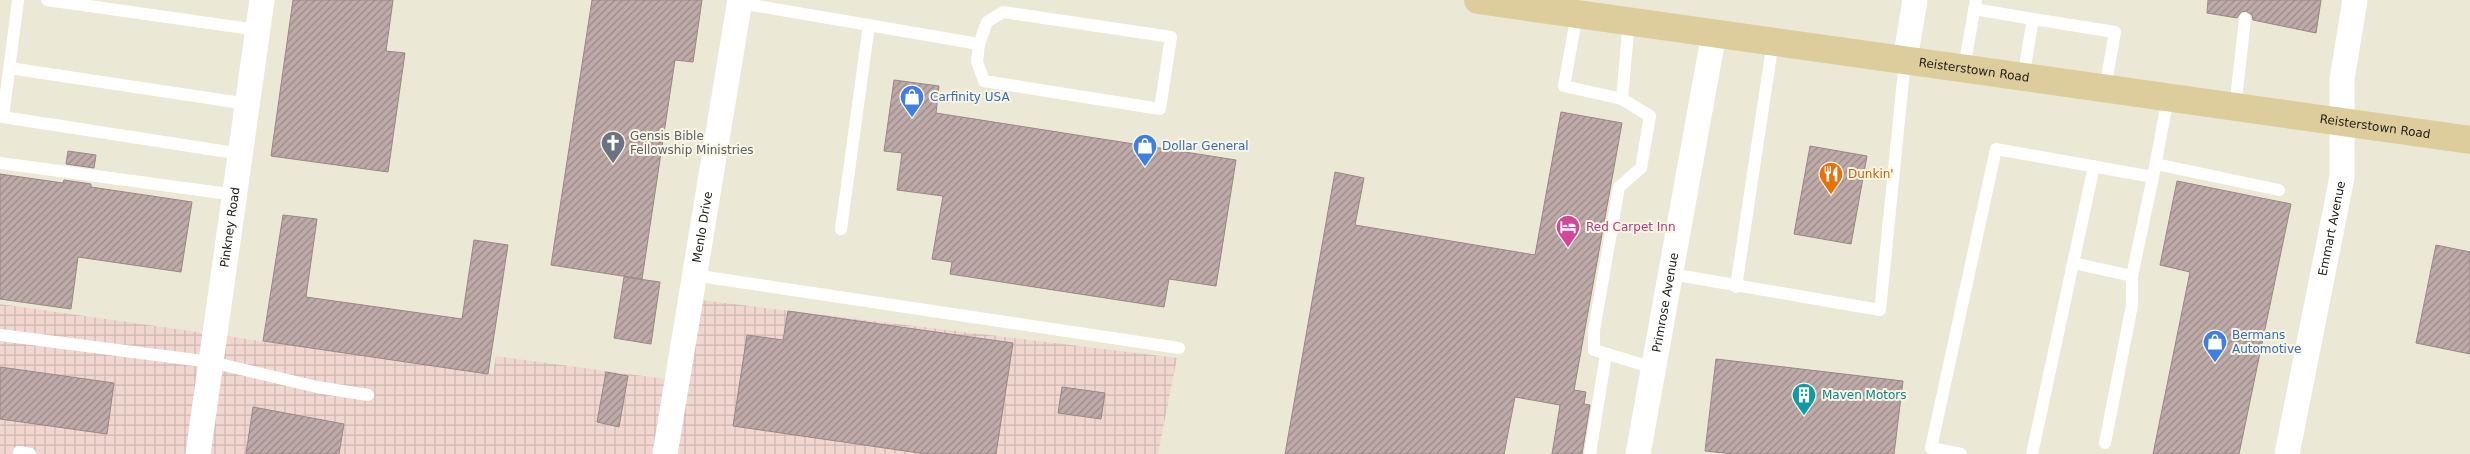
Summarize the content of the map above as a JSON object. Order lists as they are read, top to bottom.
{
  "streets": {
    "main road": ["Reisterstown Road"],
    "street": [
      "Pinkney Road",
      "Menlo Drive",
      "Emmart Avenue",
      "Primrose Avenue"
    ]
  },
  "crossings": [
    ["Reisterstown Road", "Emmart Avenue"],
    ["Reisterstown Road", "Primrose Avenue"]
  ],
  "places": {
    "shop": ["Carfinity USA", "Dollar General", "Bermans Automotive"],
    "church": ["Gensis Bible Fellowship Ministries"],
    "restaurant": ["Dunkin'"],
    "hotel": ["Red Carpet Inn"],
    "building": ["Maven Motors"]
  }
}
